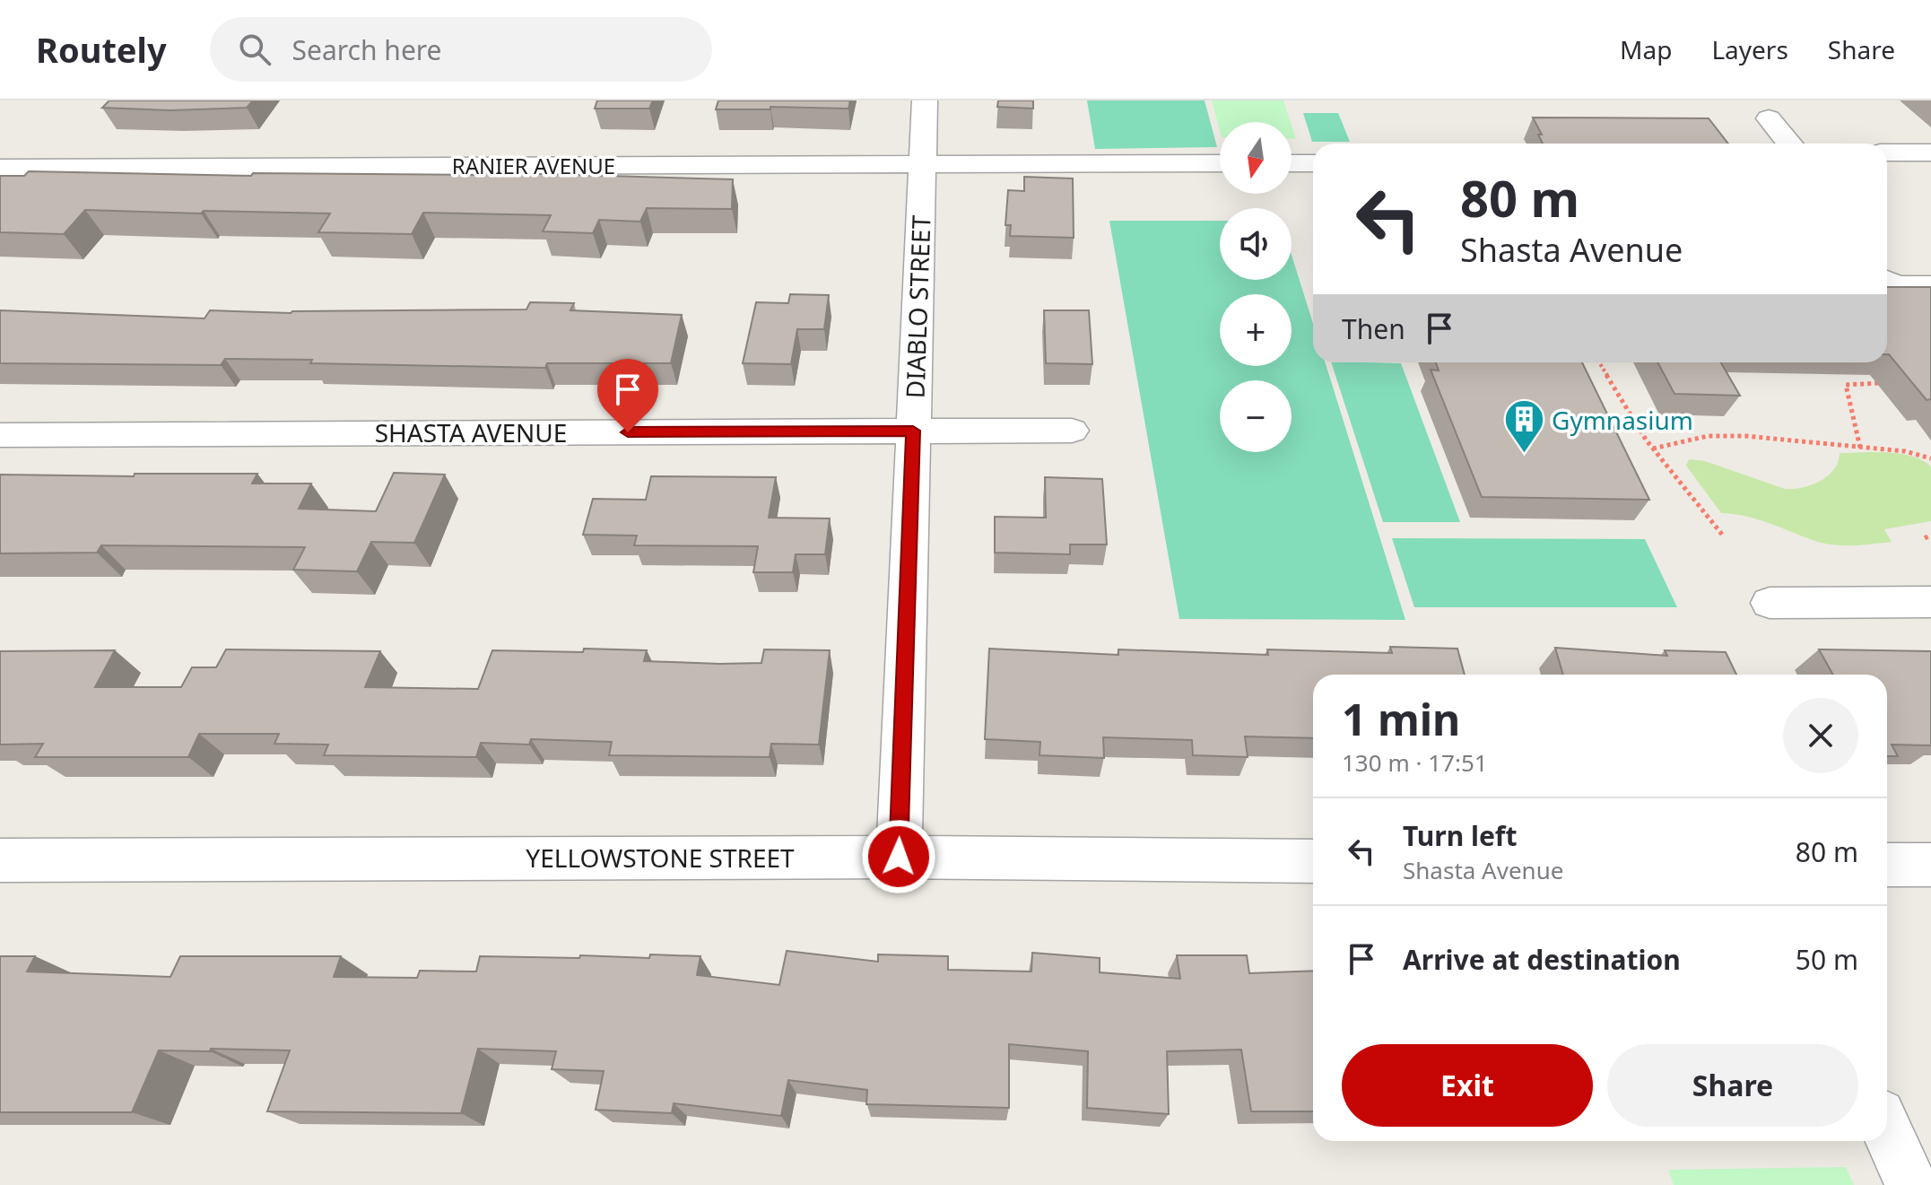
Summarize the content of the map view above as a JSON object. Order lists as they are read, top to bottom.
{
  "streets": {
    "street": [
      "RANIER AVENUE",
      "DIABLO STREET",
      "SHASTA AVENUE",
      "YELLOWSTONE STREET"
    ]
  },
  "crossings": [
    ["RANIER AVENUE", "DIABLO STREET"],
    ["DIABLO STREET", "SHASTA AVENUE"],
    ["DIABLO STREET", "YELLOWSTONE STREET"]
  ],
  "places": {
    "building": ["Gymnasium"]
  },
  "north": "bottom",
  "page": {
    "header": "Routely",
    "search": "Search here",
    "nav": ["Map", "Layers", "Share"],
    "map_buttons": ["+", "−"],
    "turn": ["80 m", "Shasta Avenue"],
    "then": "Then",
    "heading": ["1 min", "130 m · 17:51"],
    "list": [
      {
        "name": "Turn left",
        "note": "Shasta Avenue",
        "value": "80 m"
      },
      {
        "name": "Arrive at destination",
        "value": "50 m"
      }
    ],
    "buttons": ["Exit", "Share"]
  }
}
